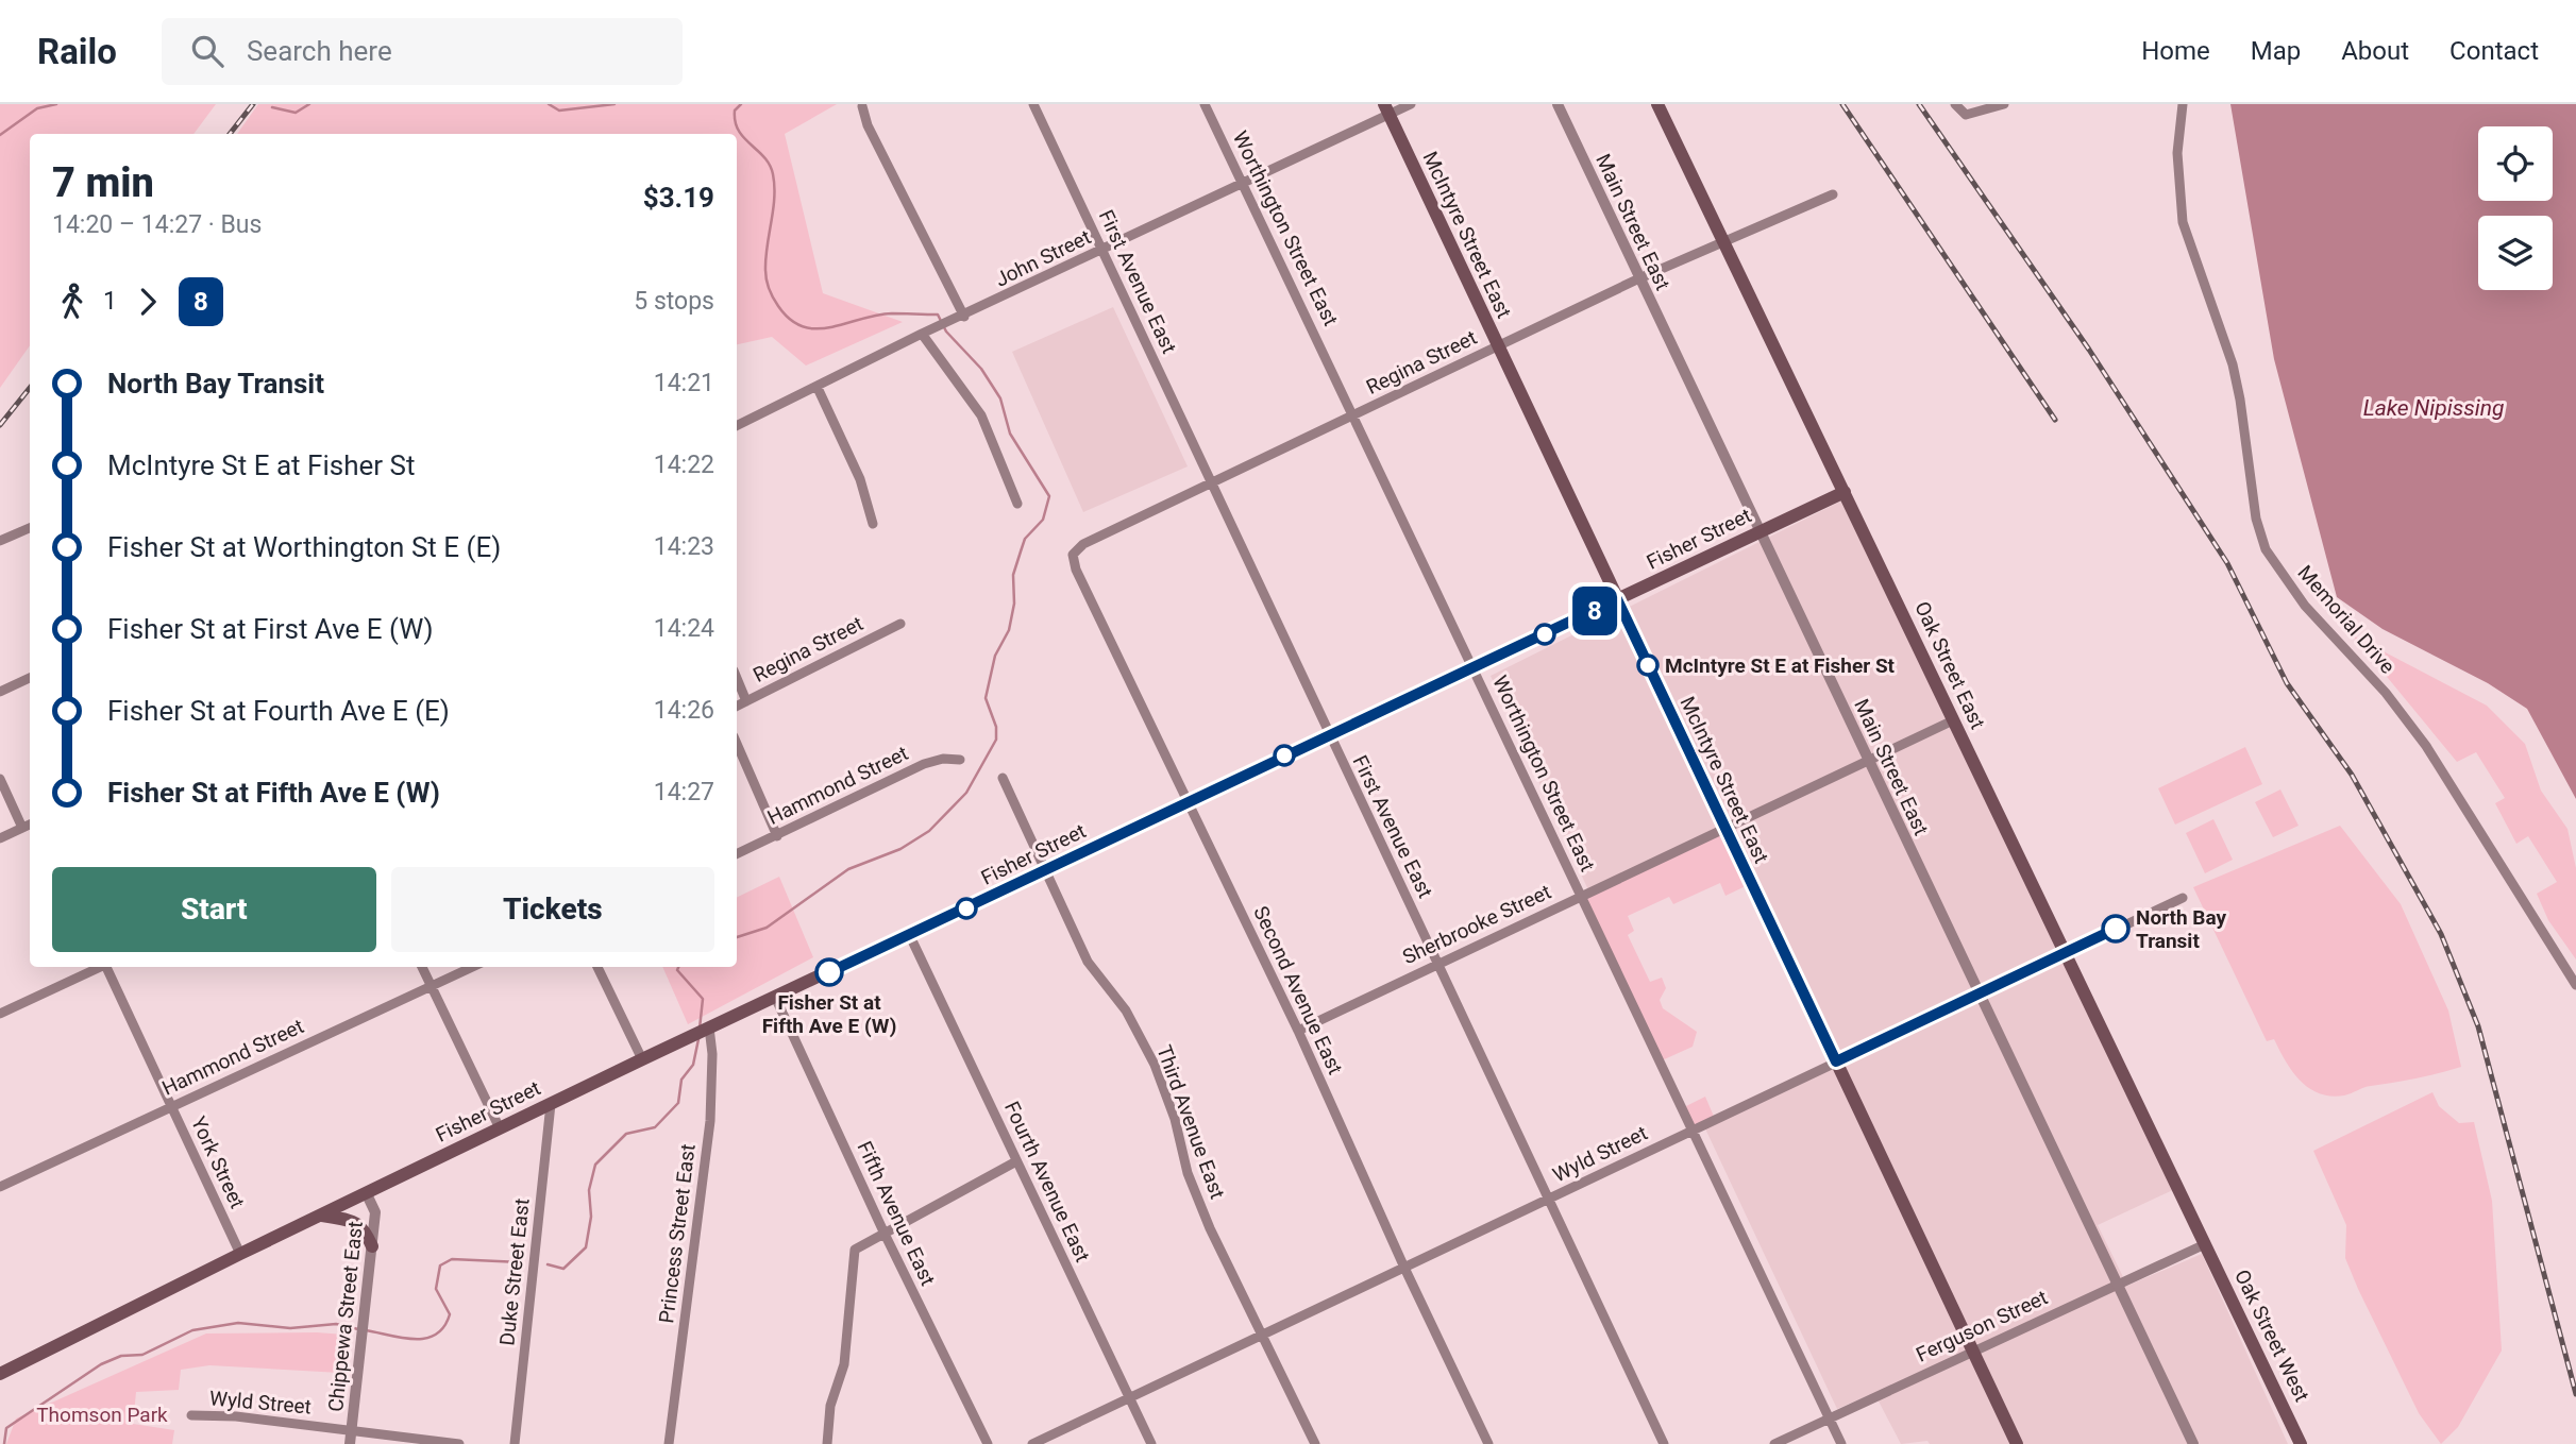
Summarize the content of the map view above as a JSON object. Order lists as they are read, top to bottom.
{
  "streets": {
    "main road": [
      "McIntyre Street East",
      "Fisher Street",
      "Oak Street East",
      "Oak Street West"
    ],
    "street": [
      "Main Street East",
      "Worthington Street East",
      "John Street",
      "First Avenue East",
      "Regina Street",
      "Memorial Drive",
      "Hammond Street",
      "Sherbrooke Street",
      "Second Avenue East",
      "Third Avenue East",
      "Wyld Street",
      "York Street",
      "Fourth Avenue East",
      "Fifth Avenue East",
      "Princess Street East",
      "Duke Street East",
      "Chippewa Street East",
      "Ferguson Street"
    ]
  },
  "crossings": [
    ["Main Street East", "Regina Street"],
    ["Main Street East", "Fisher Street"],
    ["Main Street East", "Sherbrooke Street"],
    ["Main Street East", "Wyld Street"],
    ["Main Street East", "Ferguson Street"],
    ["Worthington Street East", "John Street"],
    ["Worthington Street East", "Regina Street"],
    ["Worthington Street East", "Fisher Street"],
    ["Worthington Street East", "Sherbrooke Street"],
    ["Worthington Street East", "Wyld Street"],
    ["Worthington Street East", "Ferguson Street"],
    ["McIntyre Street East", "John Street"],
    ["McIntyre Street East", "Regina Street"],
    ["McIntyre Street East", "Fisher Street"],
    ["McIntyre Street East", "Sherbrooke Street"],
    ["McIntyre Street East", "Wyld Street"],
    ["McIntyre Street East", "Ferguson Street"],
    ["John Street", "First Avenue East"],
    ["First Avenue East", "Regina Street"],
    ["First Avenue East", "Fisher Street"],
    ["First Avenue East", "Sherbrooke Street"],
    ["First Avenue East", "Wyld Street"],
    ["Regina Street", "Oak Street East"],
    ["Regina Street", "Second Avenue East"],
    ["Fisher Street", "Oak Street East"],
    ["Fisher Street", "Second Avenue East"],
    ["Fisher Street", "Third Avenue East"],
    ["Fisher Street", "York Street"],
    ["Fisher Street", "Fourth Avenue East"],
    ["Fisher Street", "Fifth Avenue East"],
    ["Fisher Street", "Princess Street East"],
    ["Fisher Street", "Duke Street East"],
    ["Fisher Street", "Chippewa Street East"],
    ["Oak Street East", "Sherbrooke Street"],
    ["Oak Street East", "Wyld Street"],
    ["Oak Street East", "Ferguson Street"],
    ["Oak Street East", "Oak Street West"],
    ["Hammond Street", "York Street"],
    ["Sherbrooke Street", "Second Avenue East"],
    ["Second Avenue East", "Wyld Street"],
    ["Third Avenue East", "Wyld Street"],
    ["Wyld Street", "Fourth Avenue East"],
    ["Wyld Street", "Chippewa Street East"],
    ["Ferguson Street", "Oak Street West"]
  ],
  "water": ["Lake Nipissing"],
  "parks": ["Thomson Park"],
  "places": ["McIntyre St E at Fisher St", "North Bay Transit", "Fisher St at Fifth Ave E (W)"],
  "lines": ["bus line 8"],
  "page": {
    "header": "Railo",
    "search": "Search here",
    "nav": [
      "Home",
      "Map",
      "About",
      "Contact"
    ],
    "on_map": "8",
    "heading": ["7 min", "14:20 – 14:27 · Bus", "$3.19"],
    "legs": ["1", "8", "5 stops"],
    "list": [
      {
        "name": "North Bay Transit",
        "value": "14:21"
      },
      {
        "name": "McIntyre St E at Fisher St",
        "value": "14:22"
      },
      {
        "name": "Fisher St at Worthington St E (E)",
        "value": "14:23"
      },
      {
        "name": "Fisher St at First Ave E (W)",
        "value": "14:24"
      },
      {
        "name": "Fisher St at Fourth Ave E (E)",
        "value": "14:26"
      },
      {
        "name": "Fisher St at Fifth Ave E (W)",
        "value": "14:27"
      }
    ],
    "buttons": ["Start", "Tickets"]
  }
}
